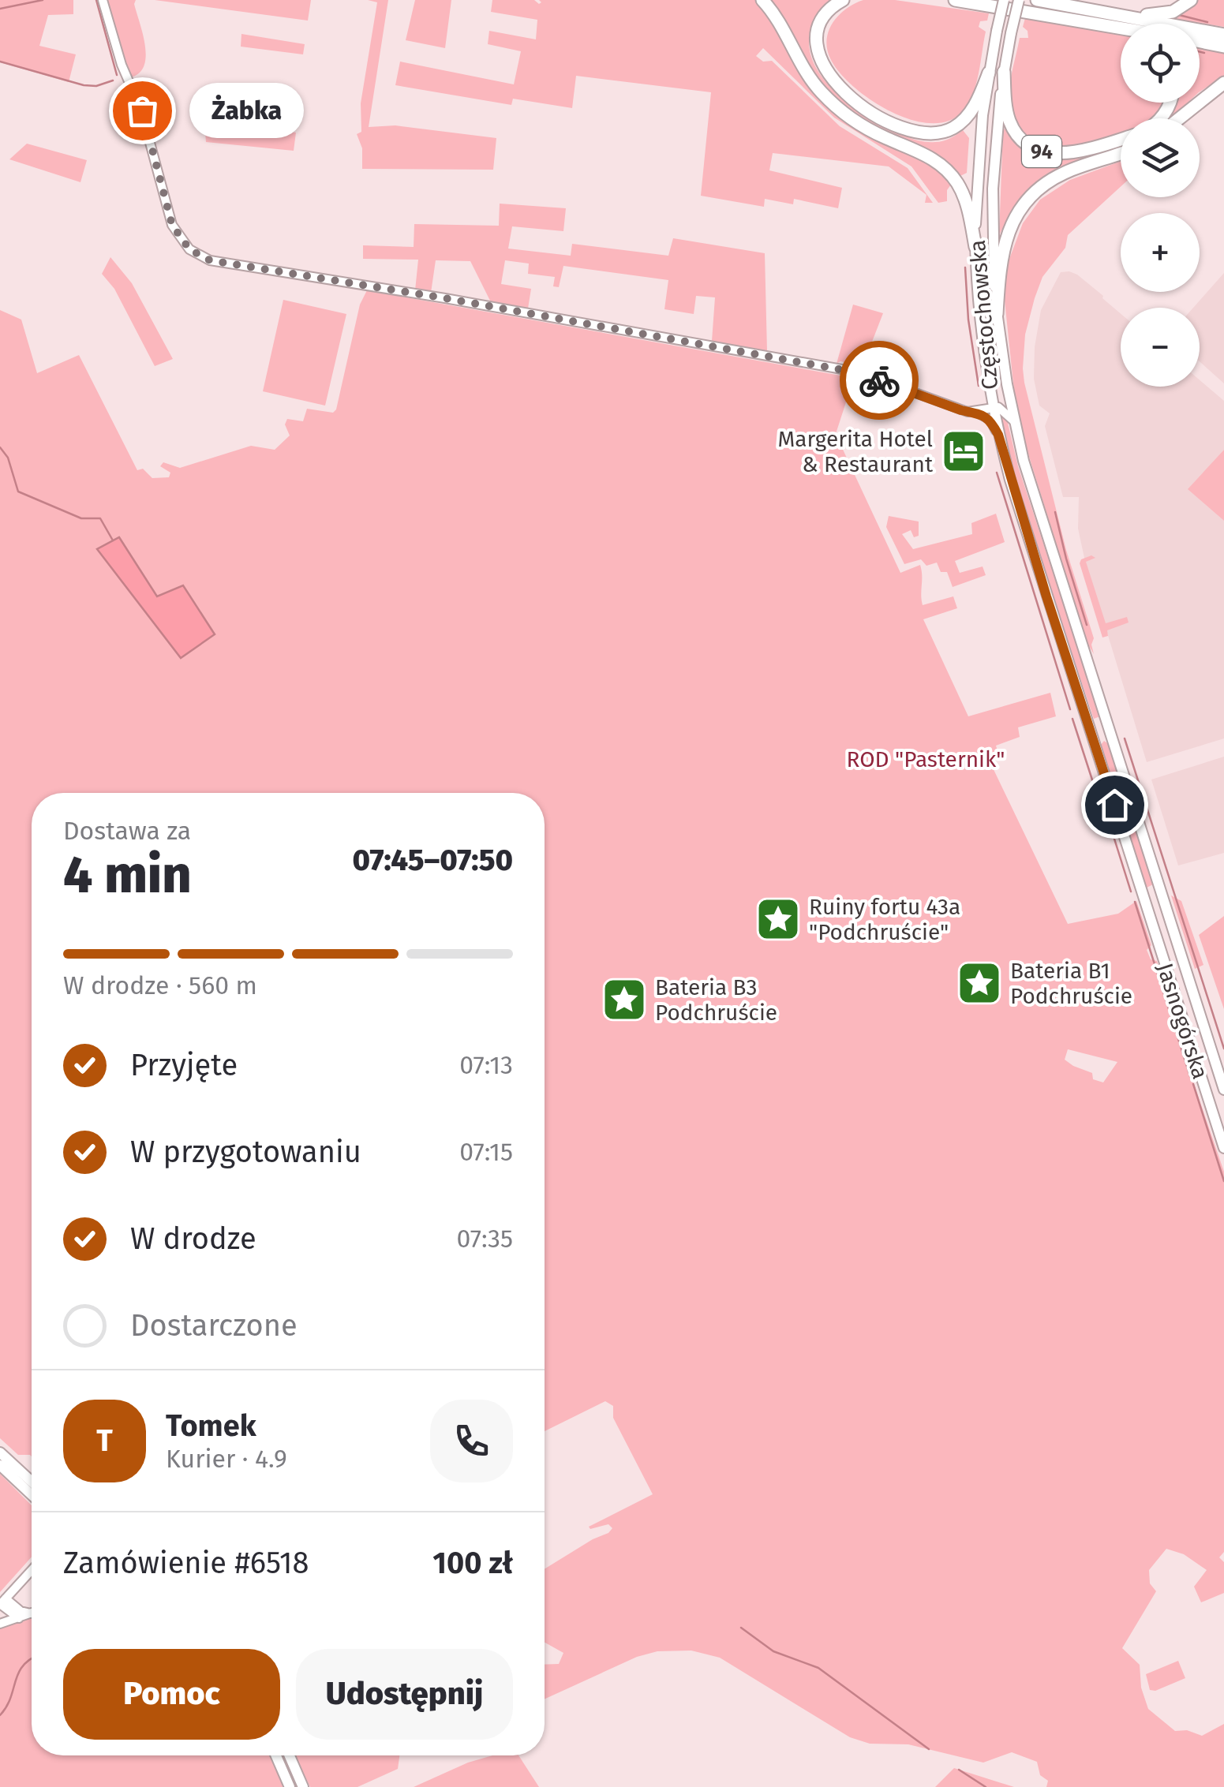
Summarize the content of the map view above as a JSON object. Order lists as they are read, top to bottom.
{
  "streets": {
    "highway": ["94"],
    "main road": ["Częstochowska", "Jasnogórska"]
  },
  "crossings": [
    ["94", "Częstochowska"],
    ["Częstochowska", "Jasnogórska"]
  ],
  "parks": ["ROD \"Pasternik\""],
  "places": {
    "other": ["Żabka"],
    "hotel": ["Margerita Hotel & Restaurant"],
    "place": ["Ruiny fortu 43a \"Podchruście\"", "Bateria B1 Podchruście", "Bateria B3 Podchruście"]
  },
  "page": {
    "map_buttons": ["+", "−"],
    "bubble": "Żabka",
    "heading": ["4 min", "Dostawa za", "07:45–07:50"],
    "panel": [
      "Tomek",
      "Kurier · 4.9",
      "Zamówienie #6518",
      "100 zł"
    ],
    "bar": "W drodze · 560 m",
    "list": [
      ["Przyjęte", "07:13"],
      ["W przygotowaniu", "07:15"],
      ["W drodze", "07:35"],
      "Dostarczone"
    ],
    "round": "T",
    "buttons": ["Pomoc", "Udostępnij"]
  }
}
